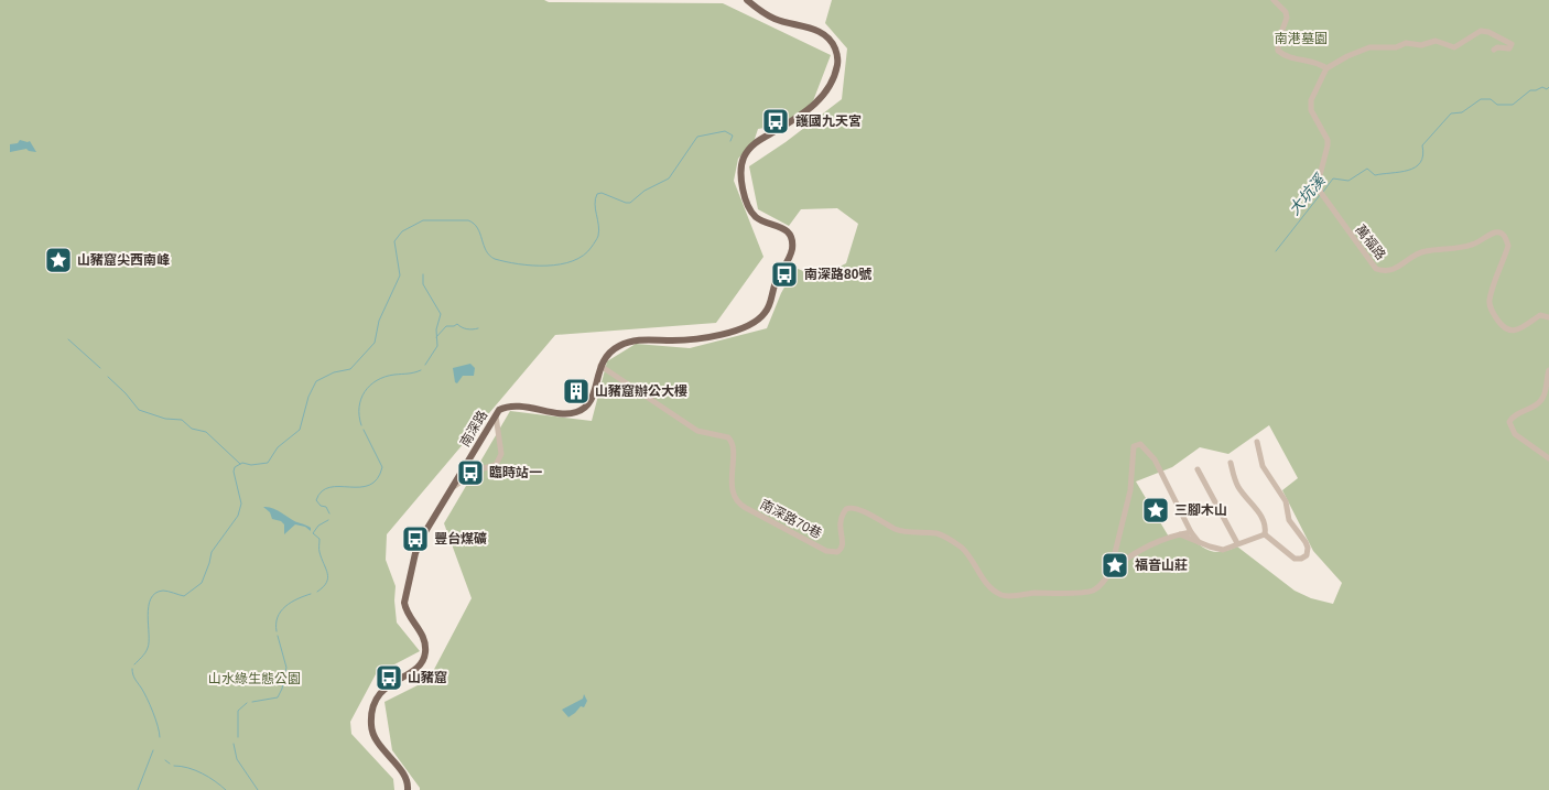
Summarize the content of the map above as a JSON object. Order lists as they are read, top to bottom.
{
  "streets": {
    "main road": ["南深路"],
    "street": ["萬福路", "南深路70巷"]
  },
  "crossings": [
    ["南深路", "南深路70巷"]
  ],
  "water": ["大坑溪"],
  "parks": ["南港墓園", "山水綠生態公園"],
  "places": {
    "bus stop": [
      "護國九天宮",
      "南深路80號",
      "臨時站一",
      "豐台煤礦",
      "山豬窟"
    ],
    "place": ["山豬窟尖西南峰", "三腳木山", "福音山莊"],
    "building": ["山豬窟辦公大樓"]
  }
}
